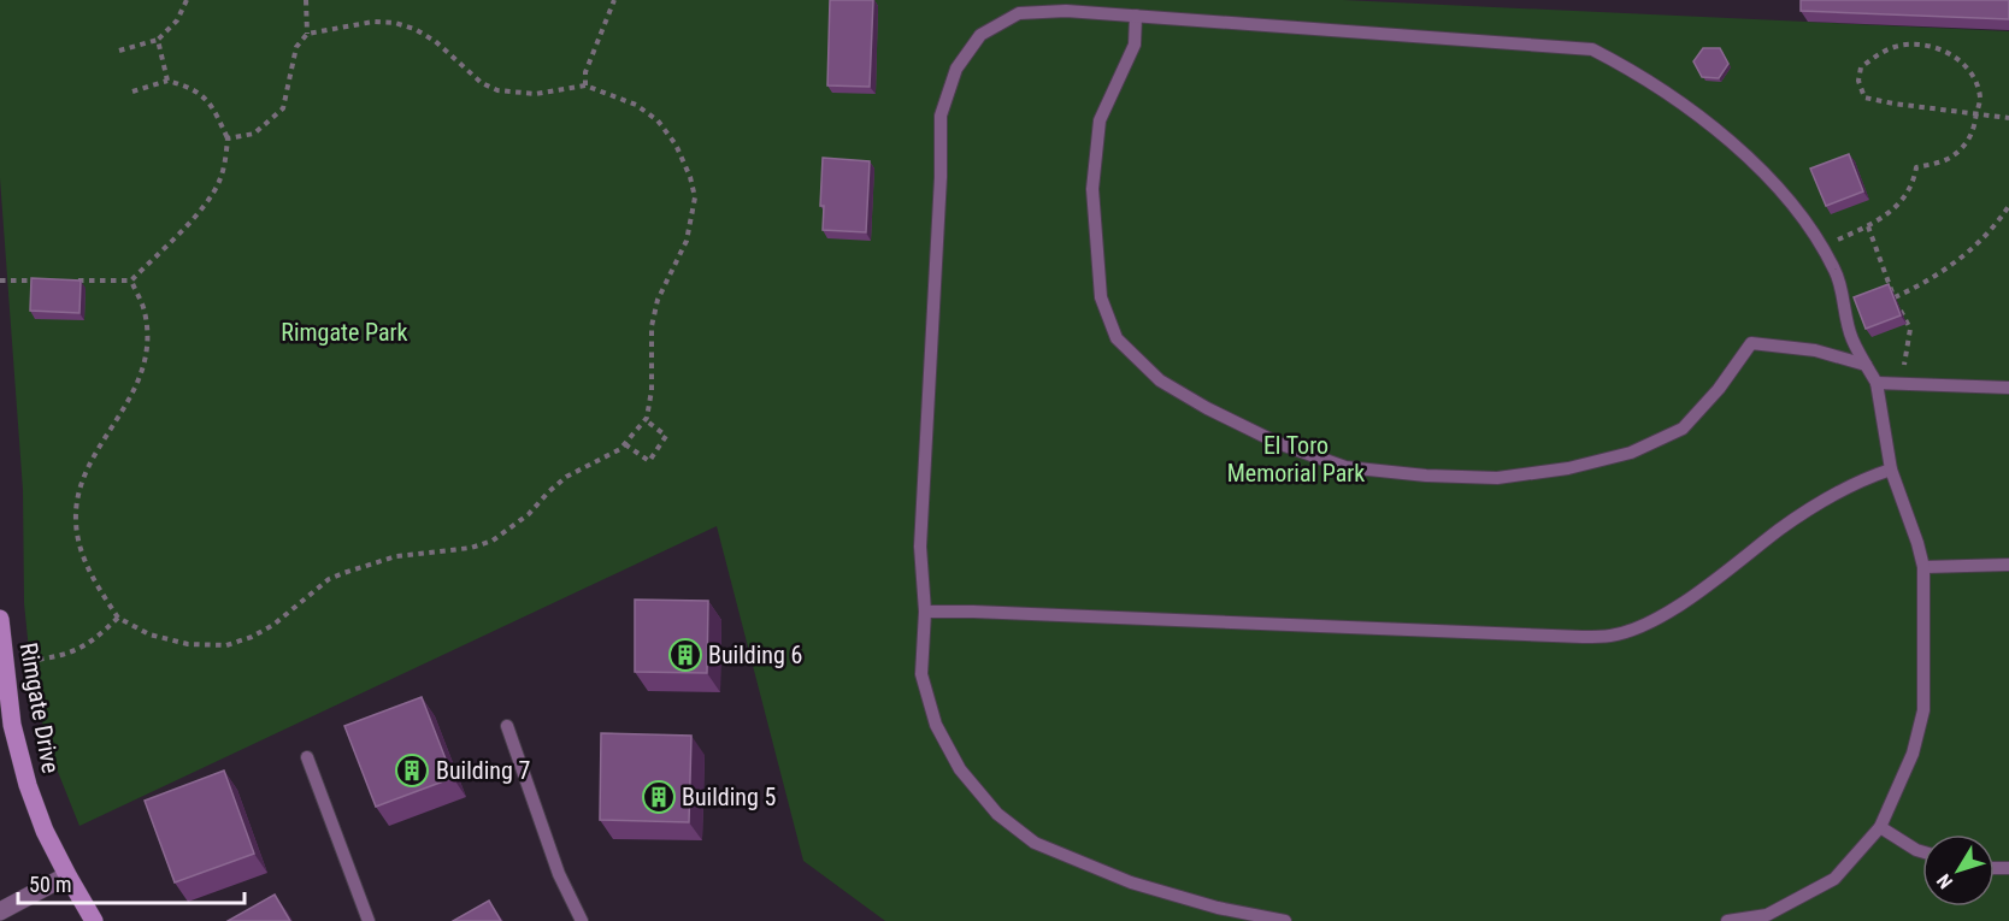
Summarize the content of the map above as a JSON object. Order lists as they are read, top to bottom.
{
  "streets": {
    "street": ["Rimgate Drive"]
  },
  "parks": ["Rimgate Park", "El Toro Memorial Park"],
  "places": {
    "building": ["Building 6", "Building 7", "Building 5"]
  },
  "scale_bar": "50 m",
  "north": "bottom left"
}
